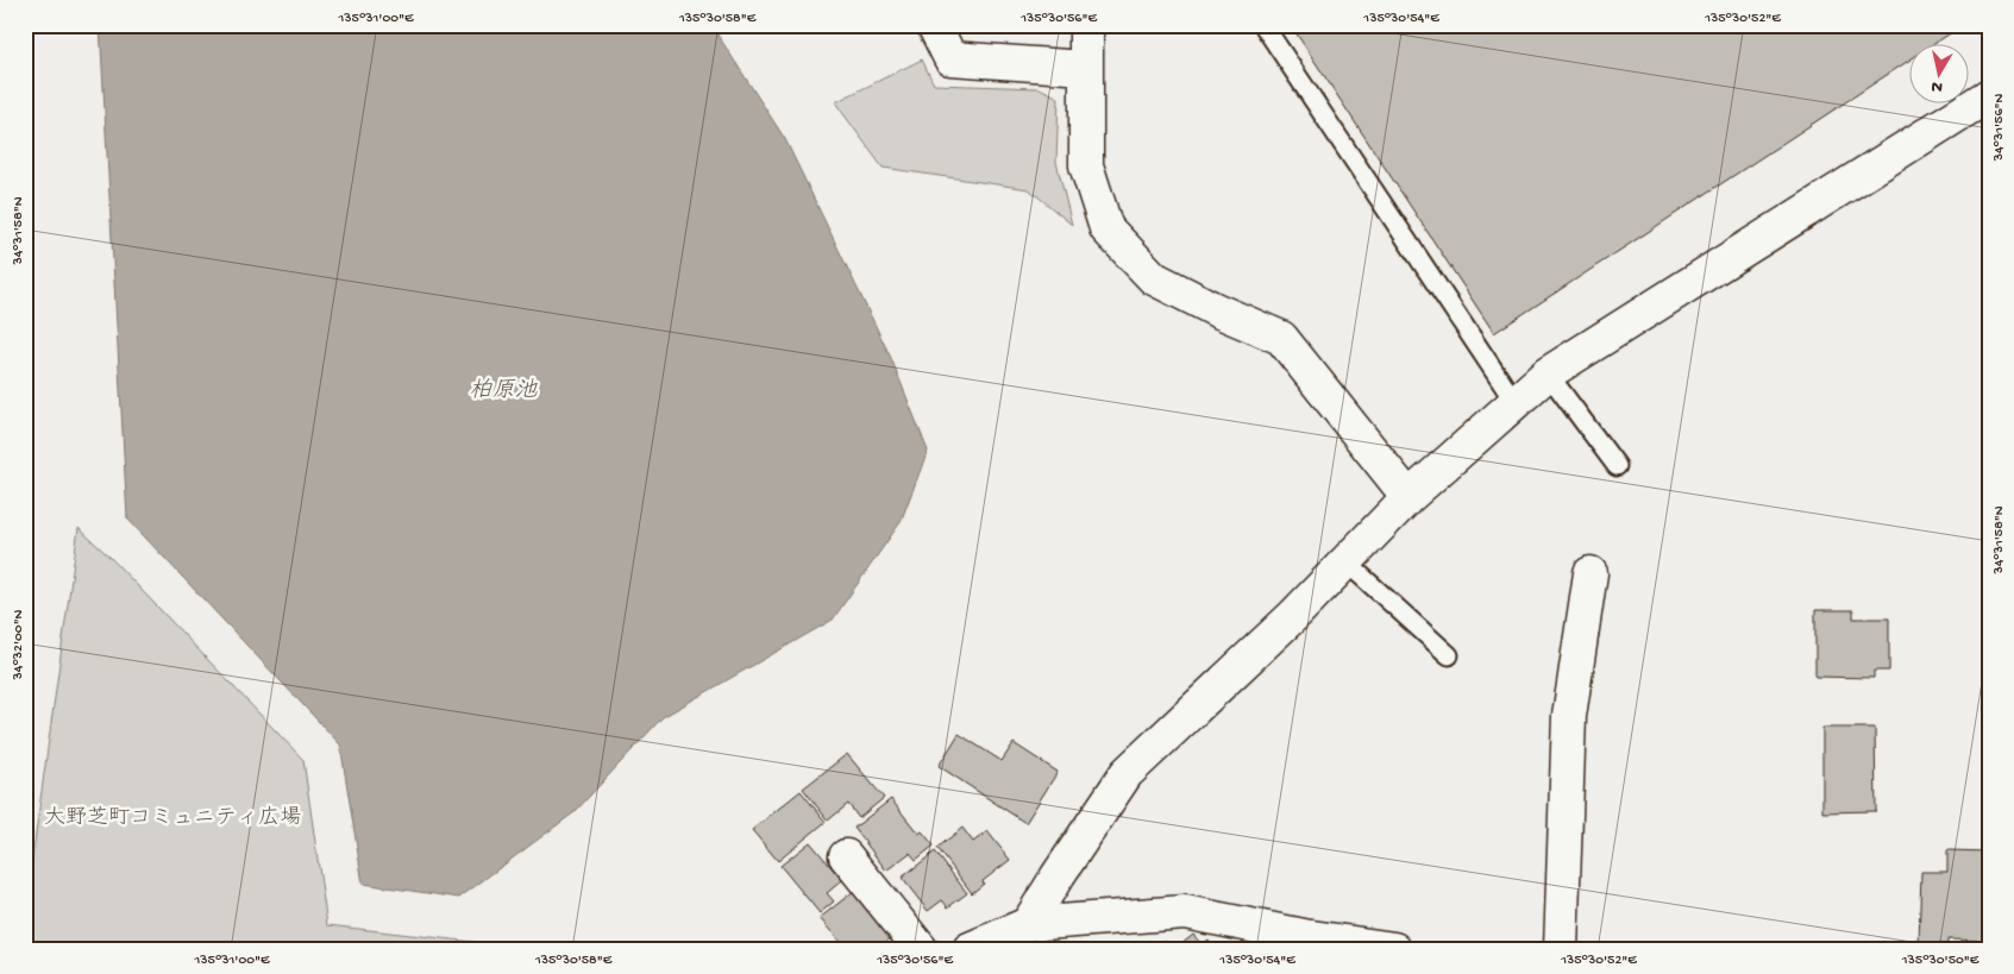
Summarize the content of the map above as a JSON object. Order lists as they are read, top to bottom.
{
  "water": ["柏原池"],
  "parks": ["大野芝町コミュニティ広場"],
  "north": "bottom",
  "coordinates": [
    "135°31'00\"E",
    "135°30'58\"E",
    "135°30'56\"E",
    "135°30'54\"E",
    "135°30'52\"E",
    "34°31'56\"N",
    "34°31'58\"N",
    "34°32'00\"N",
    "135°30'50\"E"
  ]
}
